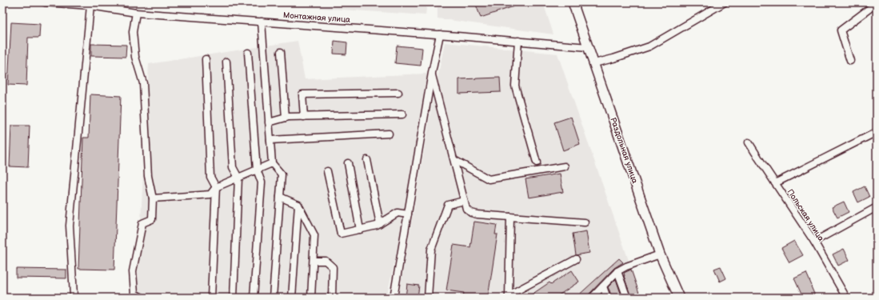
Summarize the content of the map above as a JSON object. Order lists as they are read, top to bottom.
{
  "streets": {
    "main road": ["Раздольная улица"],
    "street": ["Монтажная улица", "Польская улица"]
  },
  "crossings": [
    ["Монтажная улица", "Раздольная улица"]
  ]
}
